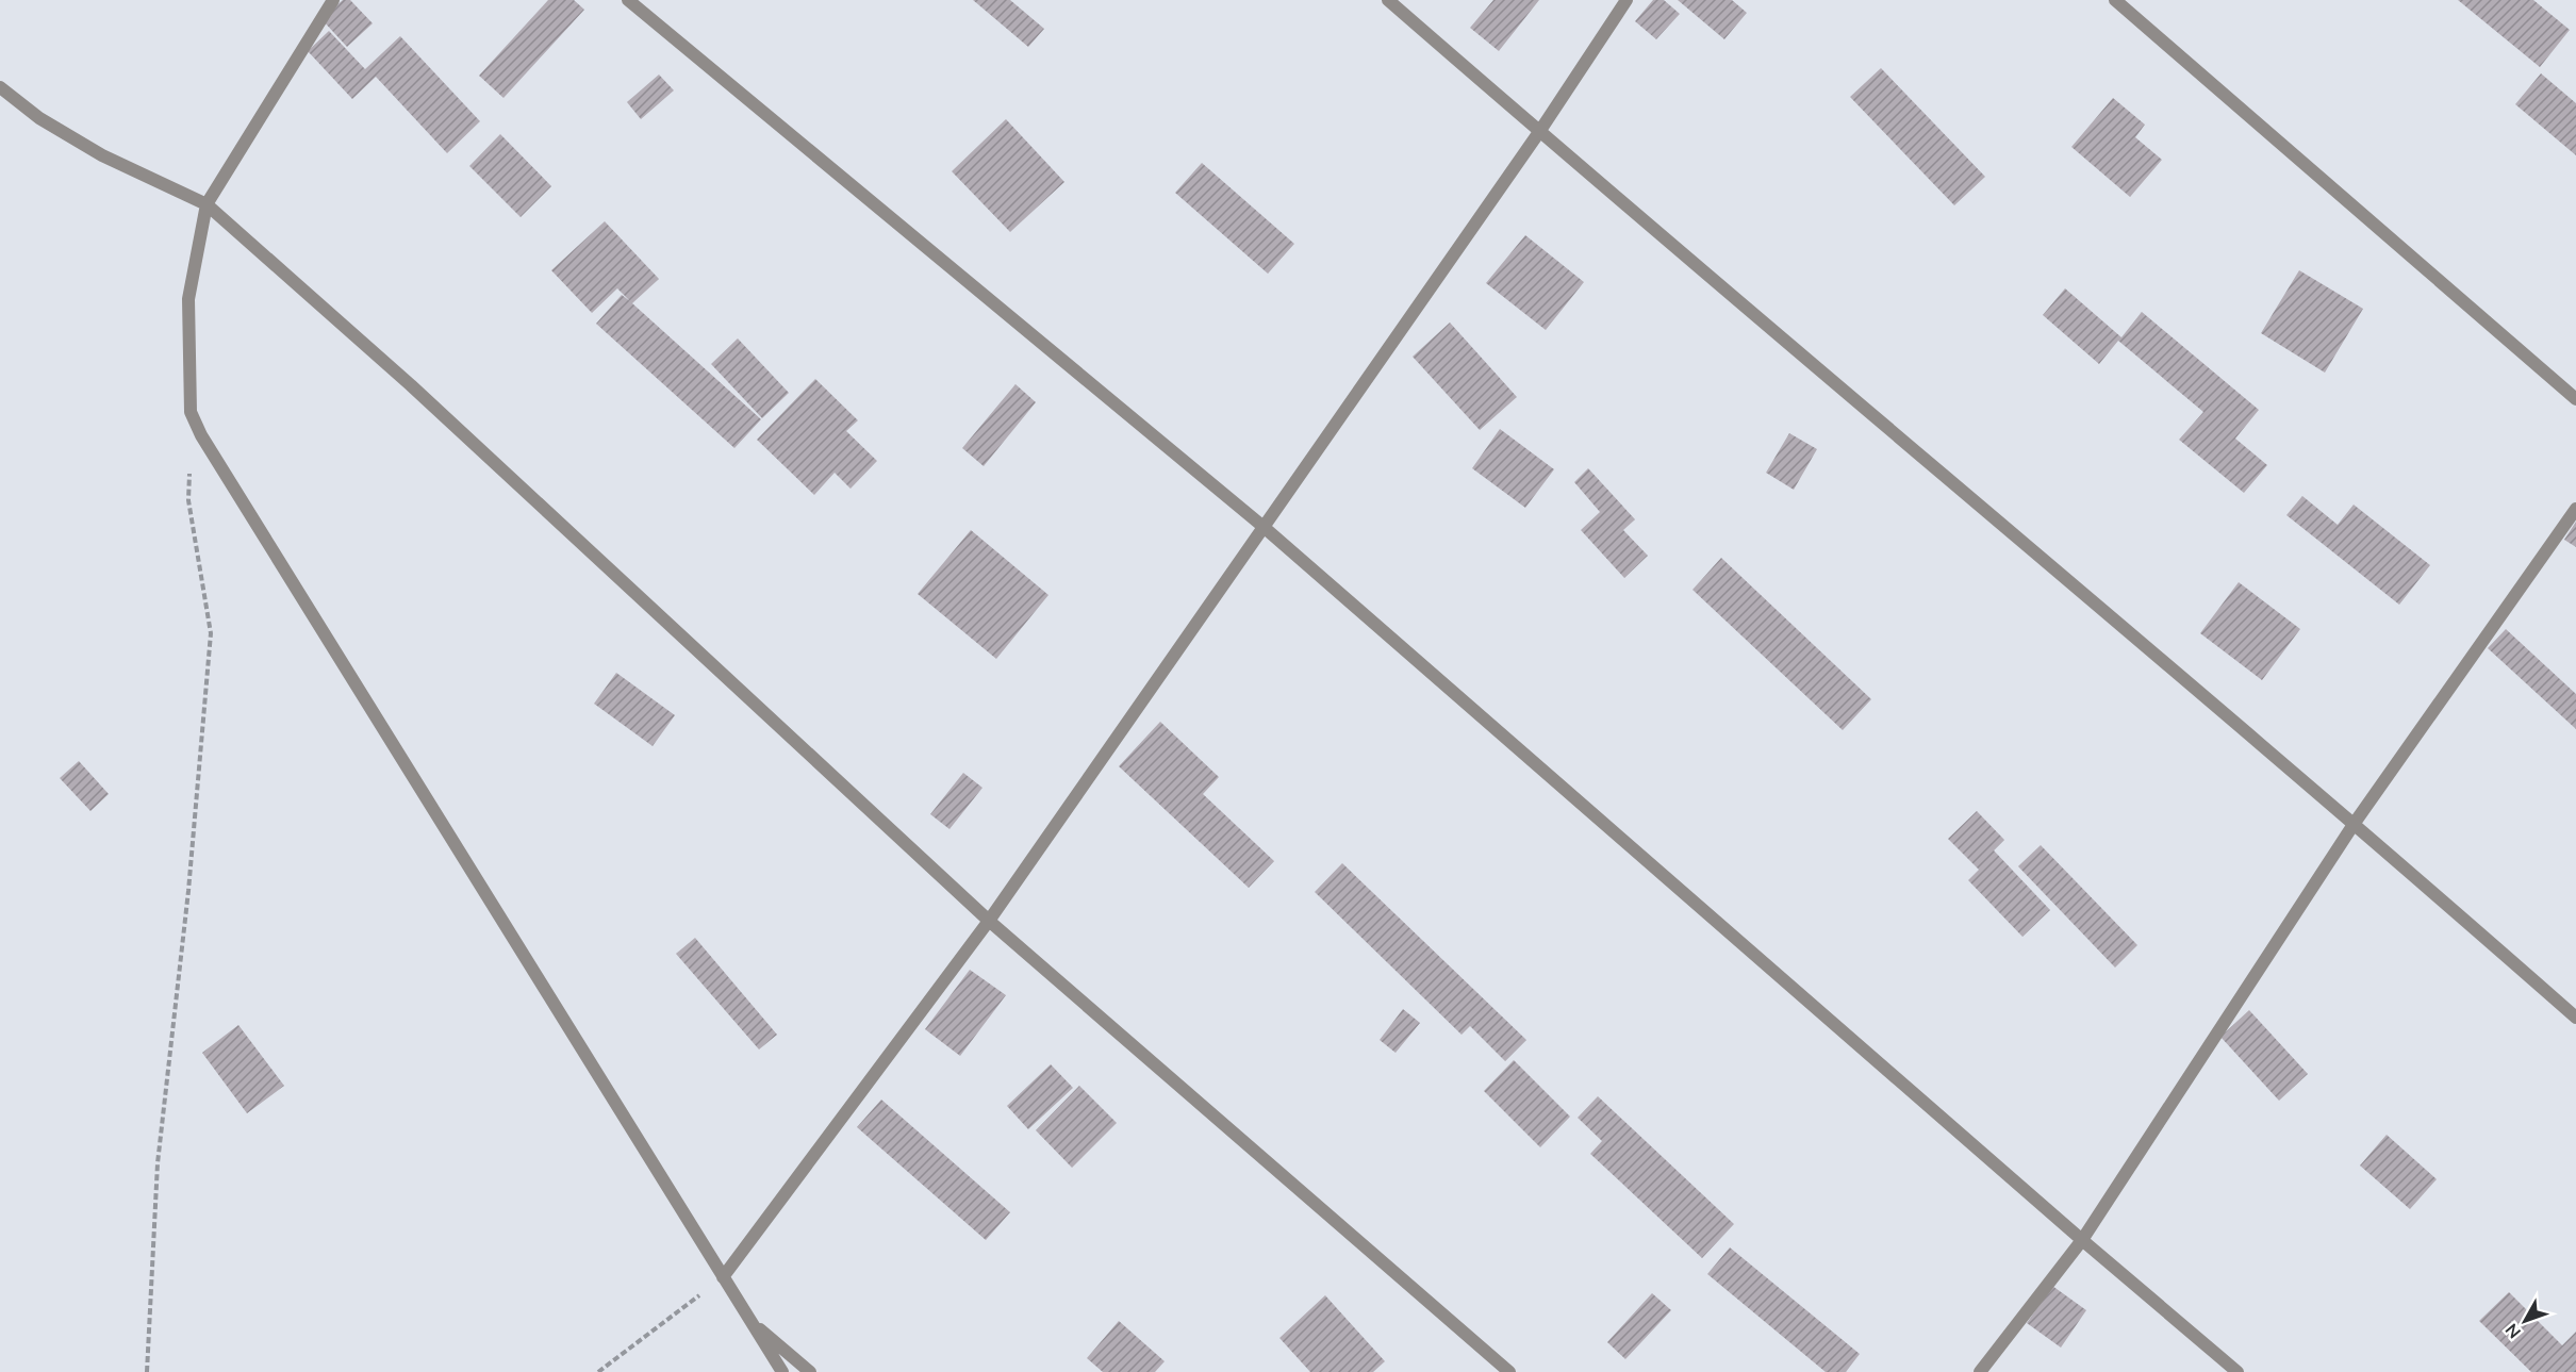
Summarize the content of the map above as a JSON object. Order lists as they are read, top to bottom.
{
  "north": "bottom left"
}
